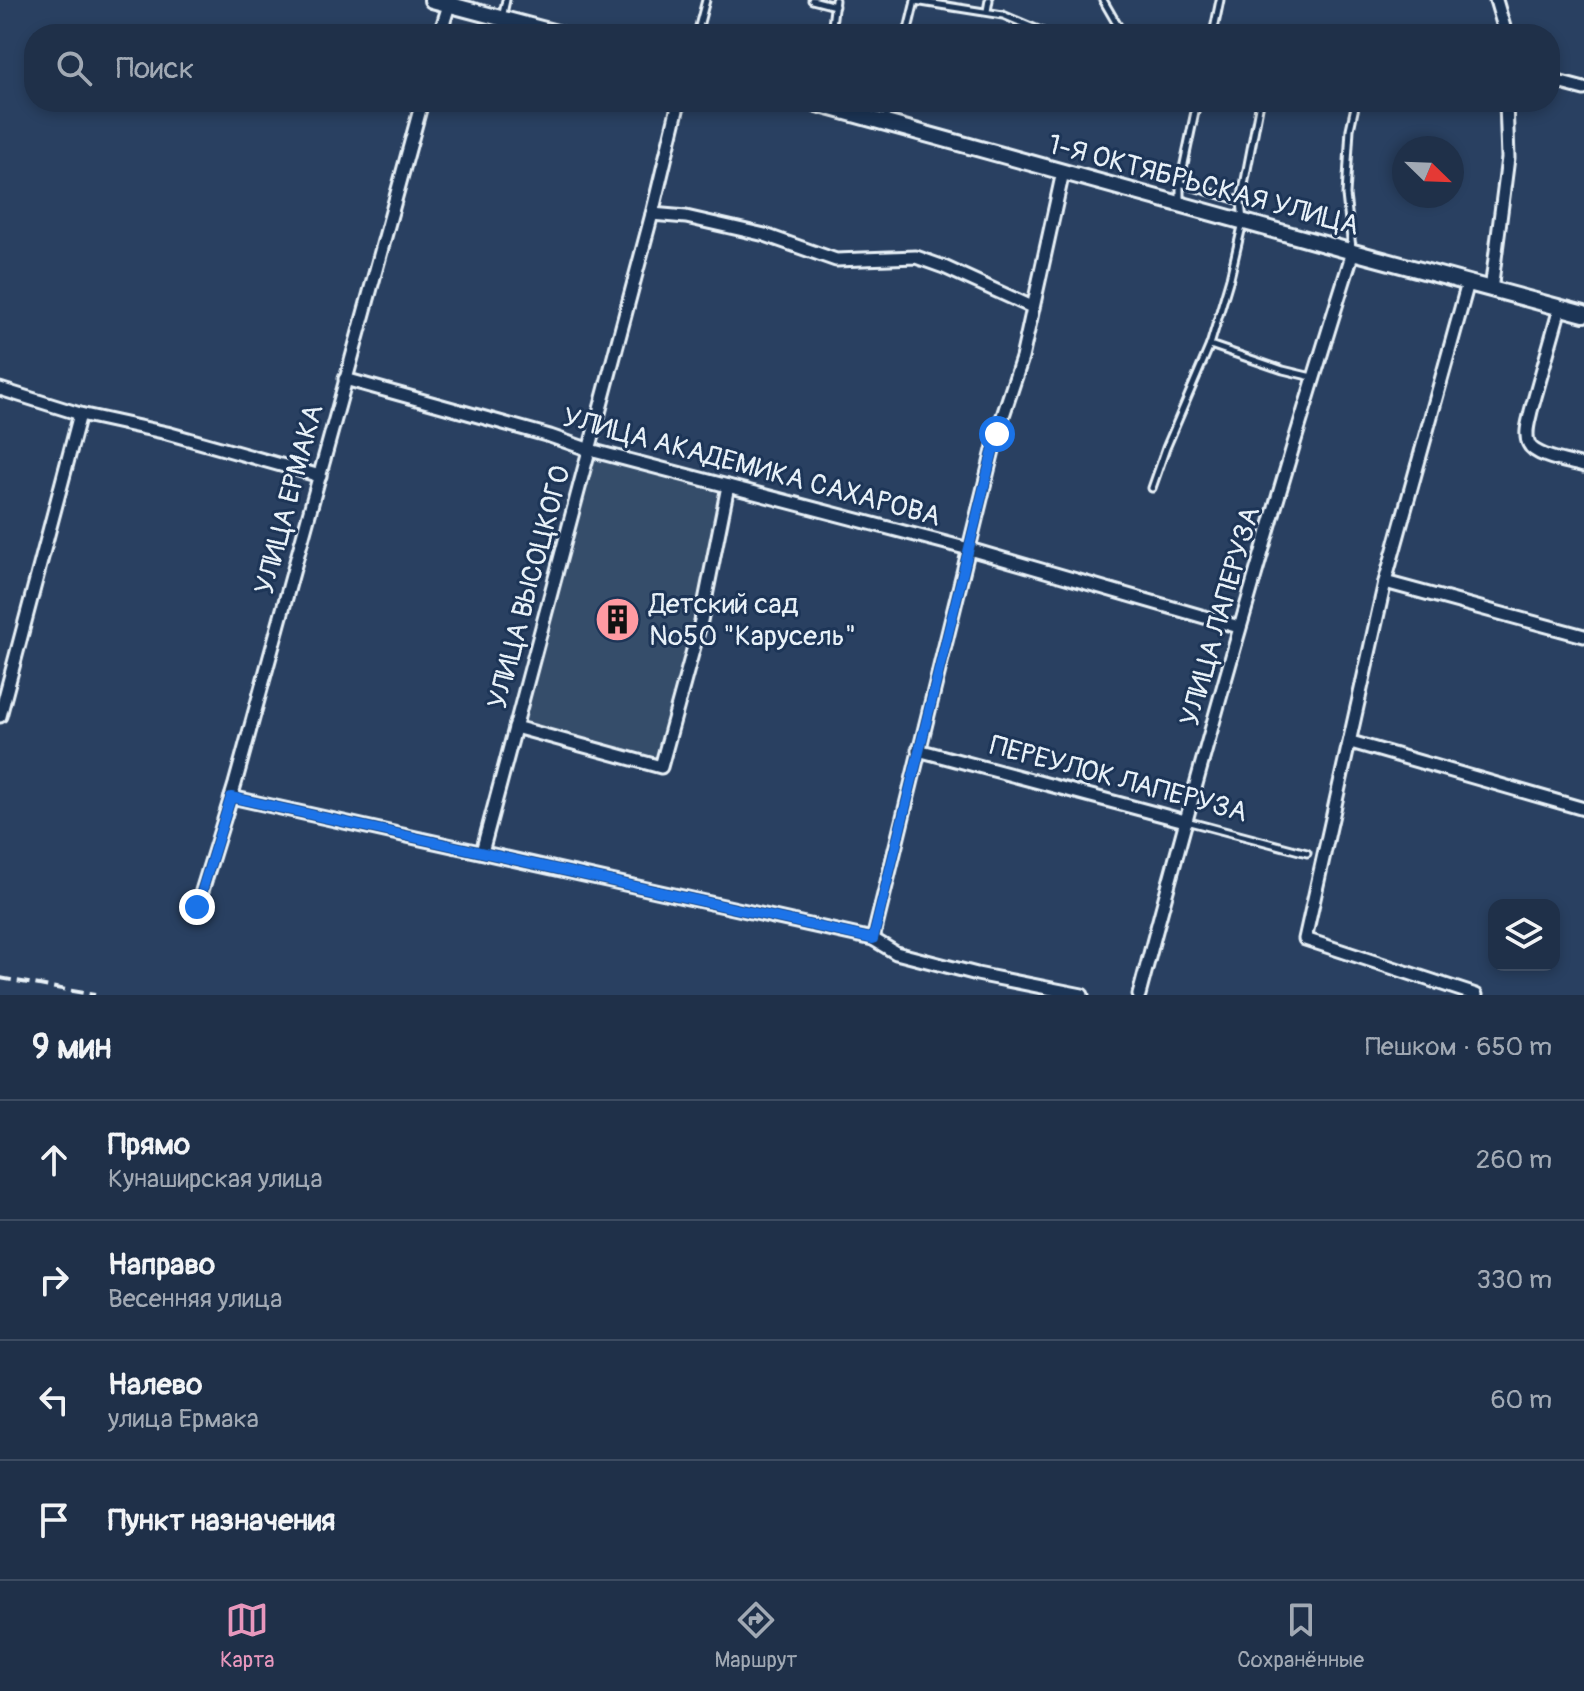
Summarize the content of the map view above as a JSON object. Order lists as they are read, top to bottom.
{
  "streets": {
    "street": [
      "1-Я ОКТЯБРЬСКАЯ УЛИЦА",
      "УЛИЦА АКАДЕМИКА САХАРОВА",
      "УЛИЦА ЕРМАКА",
      "УЛИЦА ВЫСОЦКОГО",
      "УЛИЦА ЛАПЕРУЗА",
      "ПЕРЕУЛОК ЛАПЕРУЗА"
    ]
  },
  "crossings": [
    ["1-Я ОКТЯБРЬСКАЯ УЛИЦА", "УЛИЦА ЛАПЕРУЗА"],
    ["УЛИЦА АКАДЕМИКА САХАРОВА", "УЛИЦА ЕРМАКА"],
    ["УЛИЦА АКАДЕМИКА САХАРОВА", "УЛИЦА ВЫСОЦКОГО"],
    ["УЛИЦА АКАДЕМИКА САХАРОВА", "УЛИЦА ЛАПЕРУЗА"],
    ["УЛИЦА ЛАПЕРУЗА", "ПЕРЕУЛОК ЛАПЕРУЗА"]
  ],
  "places": {
    "building": ["Детский сад №50 \"Карусель\""]
  },
  "north": "bottom right",
  "page": {
    "search": "Поиск",
    "heading": ["9 мин", "Пешком · 650 m"],
    "list": [
      ["Прямо", "Кунаширская улица", "260 m"],
      ["Направо", "Весенняя улица", "330 m"],
      ["Налево", "улица Ермака", "60 m"],
      "Пункт назначения"
    ],
    "nav": ["Карта", "Маршрут", "Сохранённые"]
  }
}
